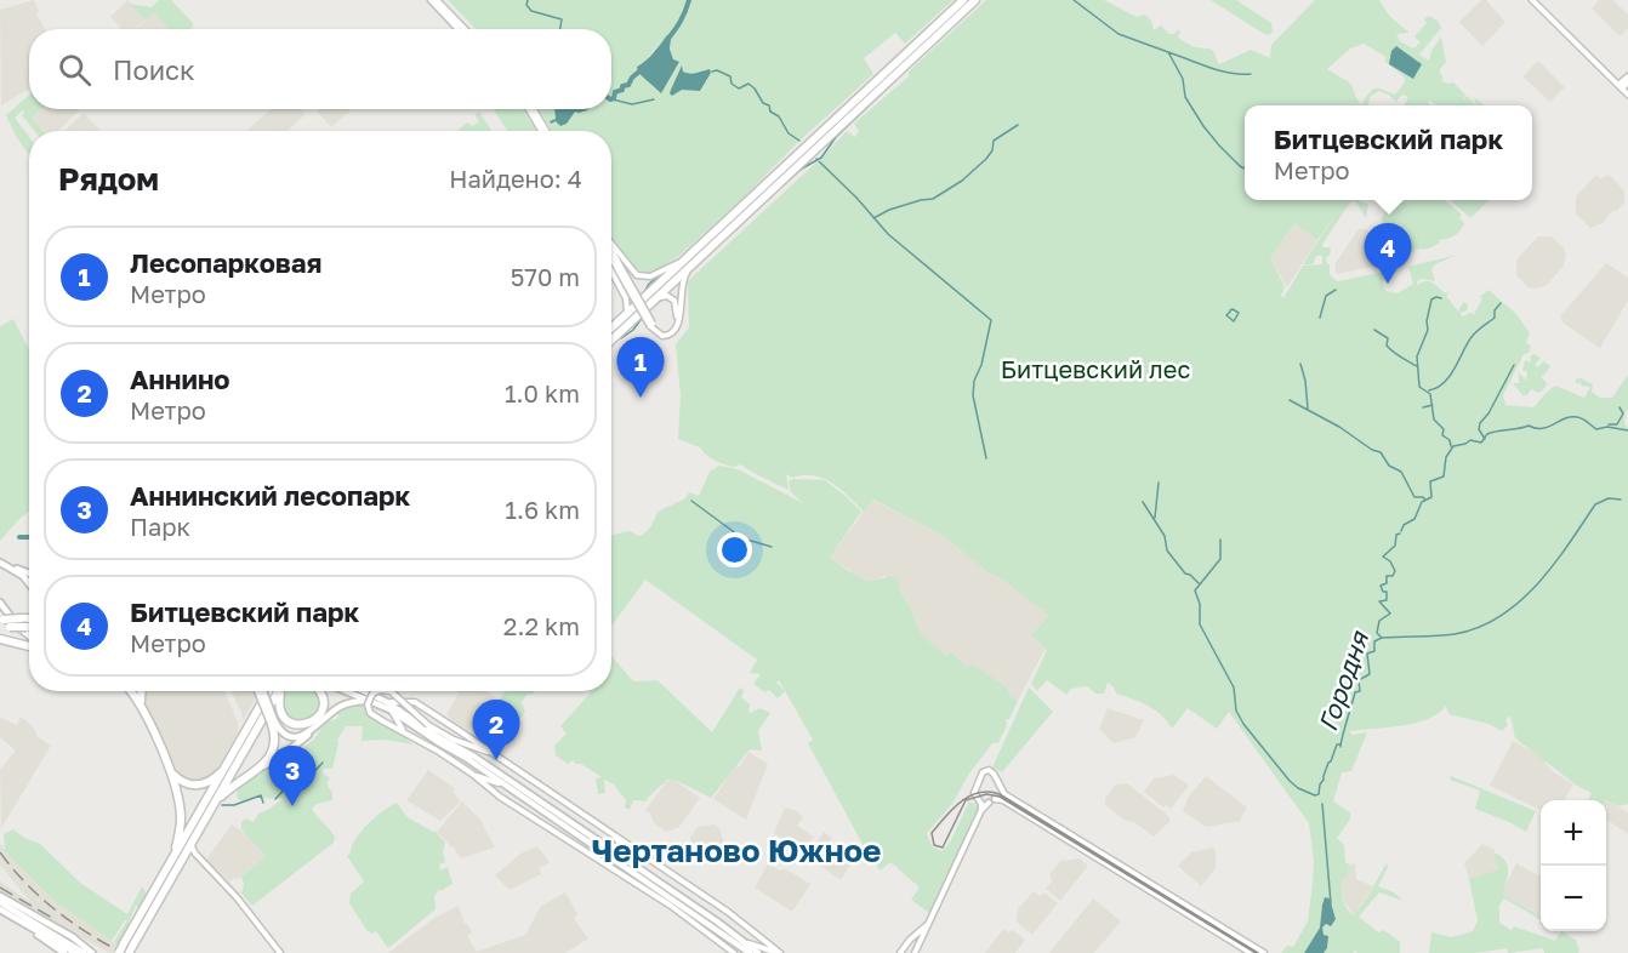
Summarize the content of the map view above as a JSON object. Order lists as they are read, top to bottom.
{
  "districts": ["Чертаново Южное"],
  "water": ["Городня"],
  "parks": ["Битцевский лес"],
  "page": {
    "search": "Поиск",
    "popup": ["Битцевский парк", "Метро"],
    "heading": ["Рядом", "Найдено: 4"],
    "pins": [
      "4",
      "1",
      "2",
      "3"
    ],
    "list": [
      {
        "mark": "1",
        "name": "Лесопарковая",
        "note": "Метро",
        "value": "570 m"
      },
      {
        "mark": "2",
        "name": "Аннино",
        "note": "Метро",
        "value": "1.0 km"
      },
      {
        "mark": "3",
        "name": "Аннинский лесопарк",
        "note": "Парк",
        "value": "1.6 km"
      },
      {
        "mark": "4",
        "name": "Битцевский парк",
        "note": "Метро",
        "value": "2.2 km"
      }
    ],
    "map_buttons": ["+", "−"]
  }
}
